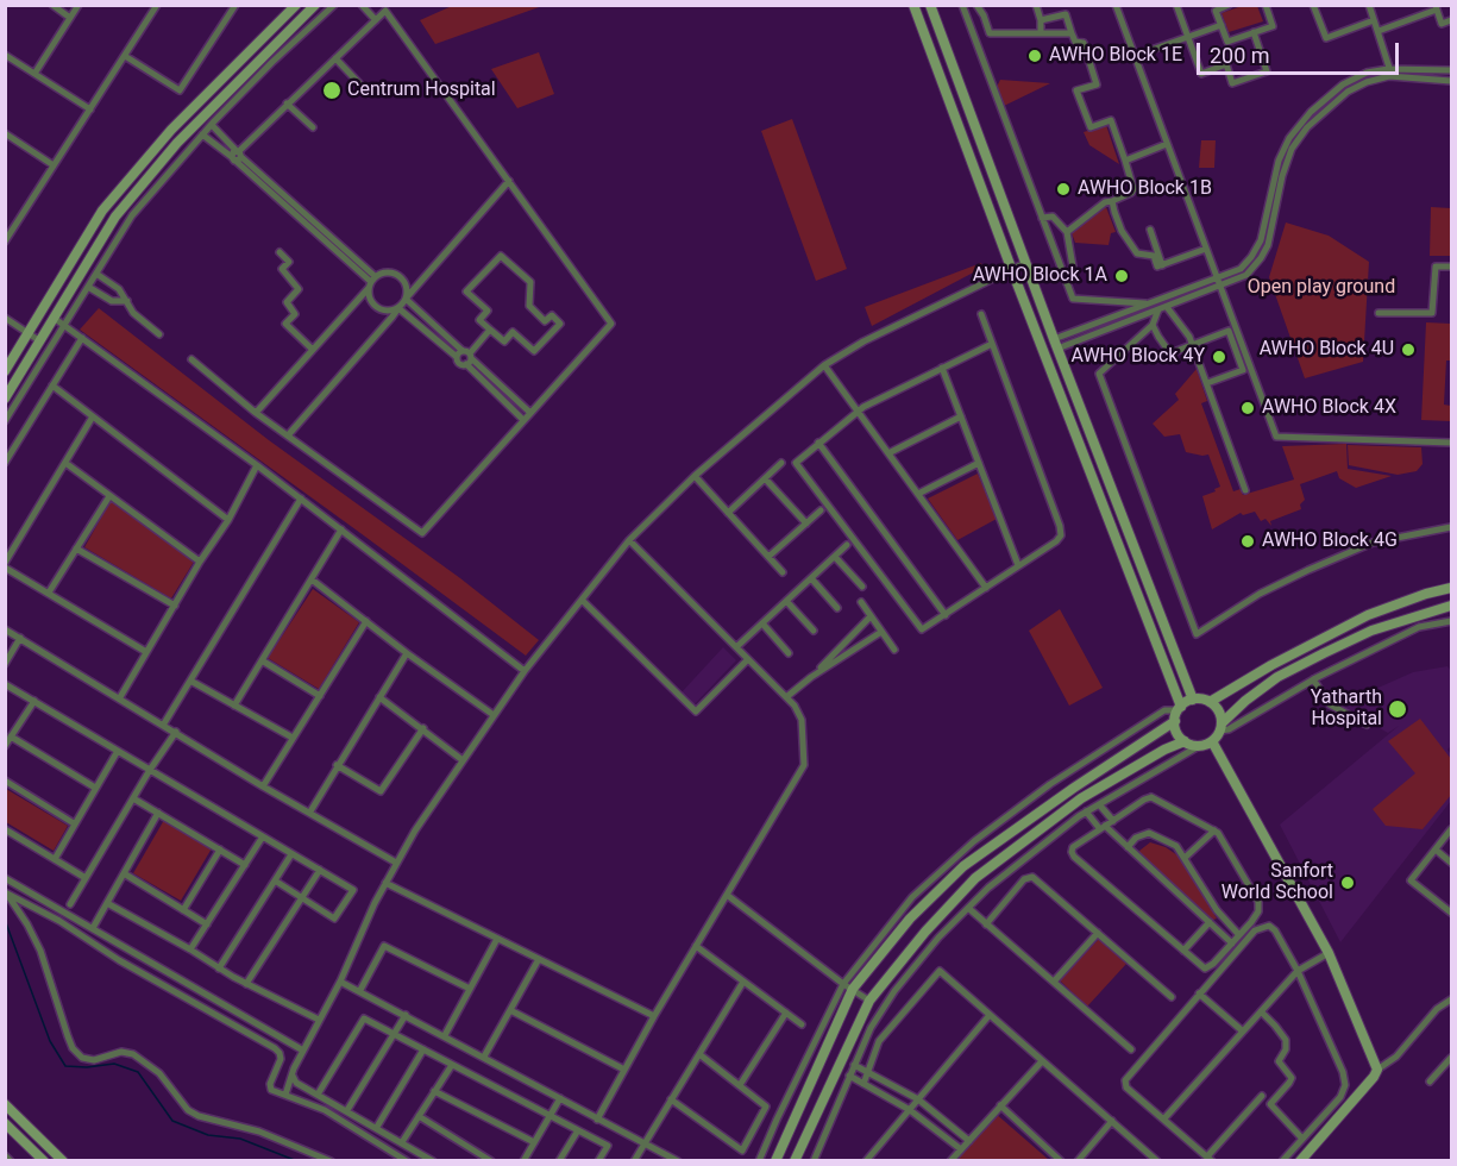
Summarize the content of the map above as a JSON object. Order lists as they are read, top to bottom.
{
  "parks": ["Open play ground"],
  "places": [
    "AWHO Block 1E",
    "Centrum Hospital",
    "AWHO Block 1B",
    "AWHO Block 1A",
    "AWHO Block 4U",
    "AWHO Block 4Y",
    "AWHO Block 4X",
    "AWHO Block 4G",
    "Yatharth Hospital",
    "Sanfort World School"
  ],
  "scale_bar": "200 m"
}
